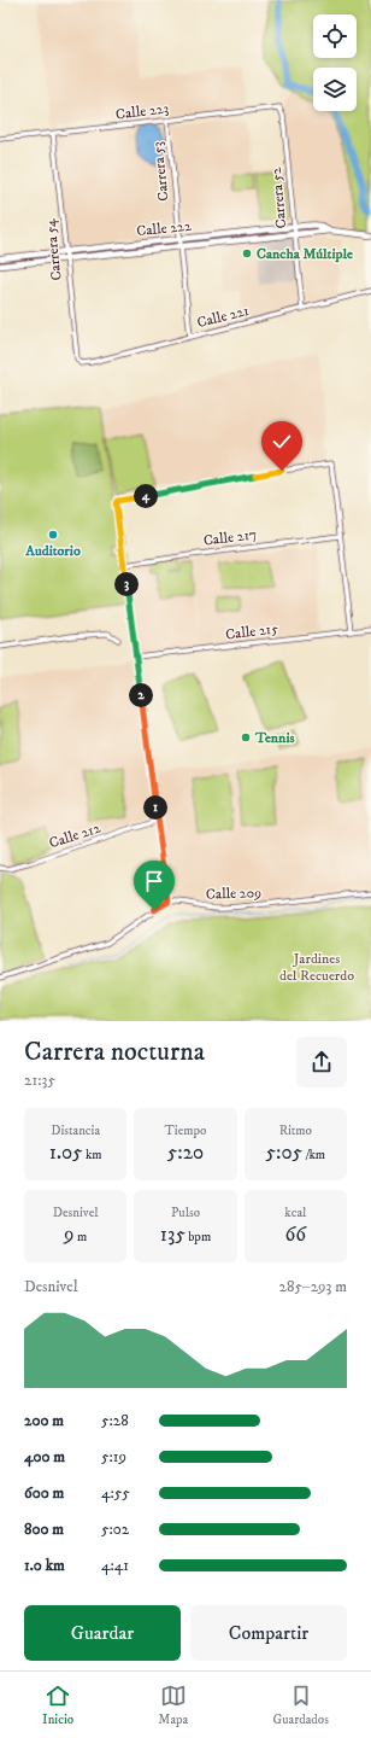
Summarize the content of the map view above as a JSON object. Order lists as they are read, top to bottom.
{
  "streets": {
    "street": [
      "Calle 223",
      "Carrera 53",
      "Carrera 52",
      "Calle 222",
      "Carrera 54",
      "Calle 221",
      "Calle 217",
      "Calle 215",
      "Calle 212",
      "Calle 209"
    ]
  },
  "crossings": [
    ["Calle 223", "Carrera 53"],
    ["Calle 223", "Carrera 52"],
    ["Calle 223", "Carrera 54"],
    ["Carrera 53", "Calle 222"],
    ["Carrera 53", "Calle 221"],
    ["Carrera 52", "Calle 222"],
    ["Carrera 52", "Calle 221"],
    ["Calle 222", "Carrera 54"],
    ["Carrera 54", "Calle 221"]
  ],
  "parks": ["Jardines del Recuerdo"],
  "places": ["Cancha Múltiple", "Auditorio", "Tennis"],
  "page": {
    "pins": [
      "4",
      "3",
      "2",
      "1"
    ],
    "heading": ["Carrera nocturna", "21:35"],
    "stats": [
      ["Distancia", "1.05 km"],
      ["Tiempo", "5:20"],
      ["Ritmo", "5:05 /km"],
      ["Desnivel", "9 m"],
      ["Pulso", "135 bpm"],
      ["kcal", "66"]
    ],
    "chart": ["Desnivel", "285–293 m"],
    "list": [
      {
        "name": "200 m",
        "note": "5:28"
      },
      {
        "name": "400 m",
        "note": "5:19"
      },
      {
        "name": "600 m",
        "note": "4:55"
      },
      {
        "name": "800 m",
        "note": "5:02"
      },
      {
        "name": "1.0 km",
        "note": "4:41"
      }
    ],
    "buttons": ["Guardar", "Compartir"],
    "tabs": ["Inicio", "Mapa", "Guardados"]
  }
}
